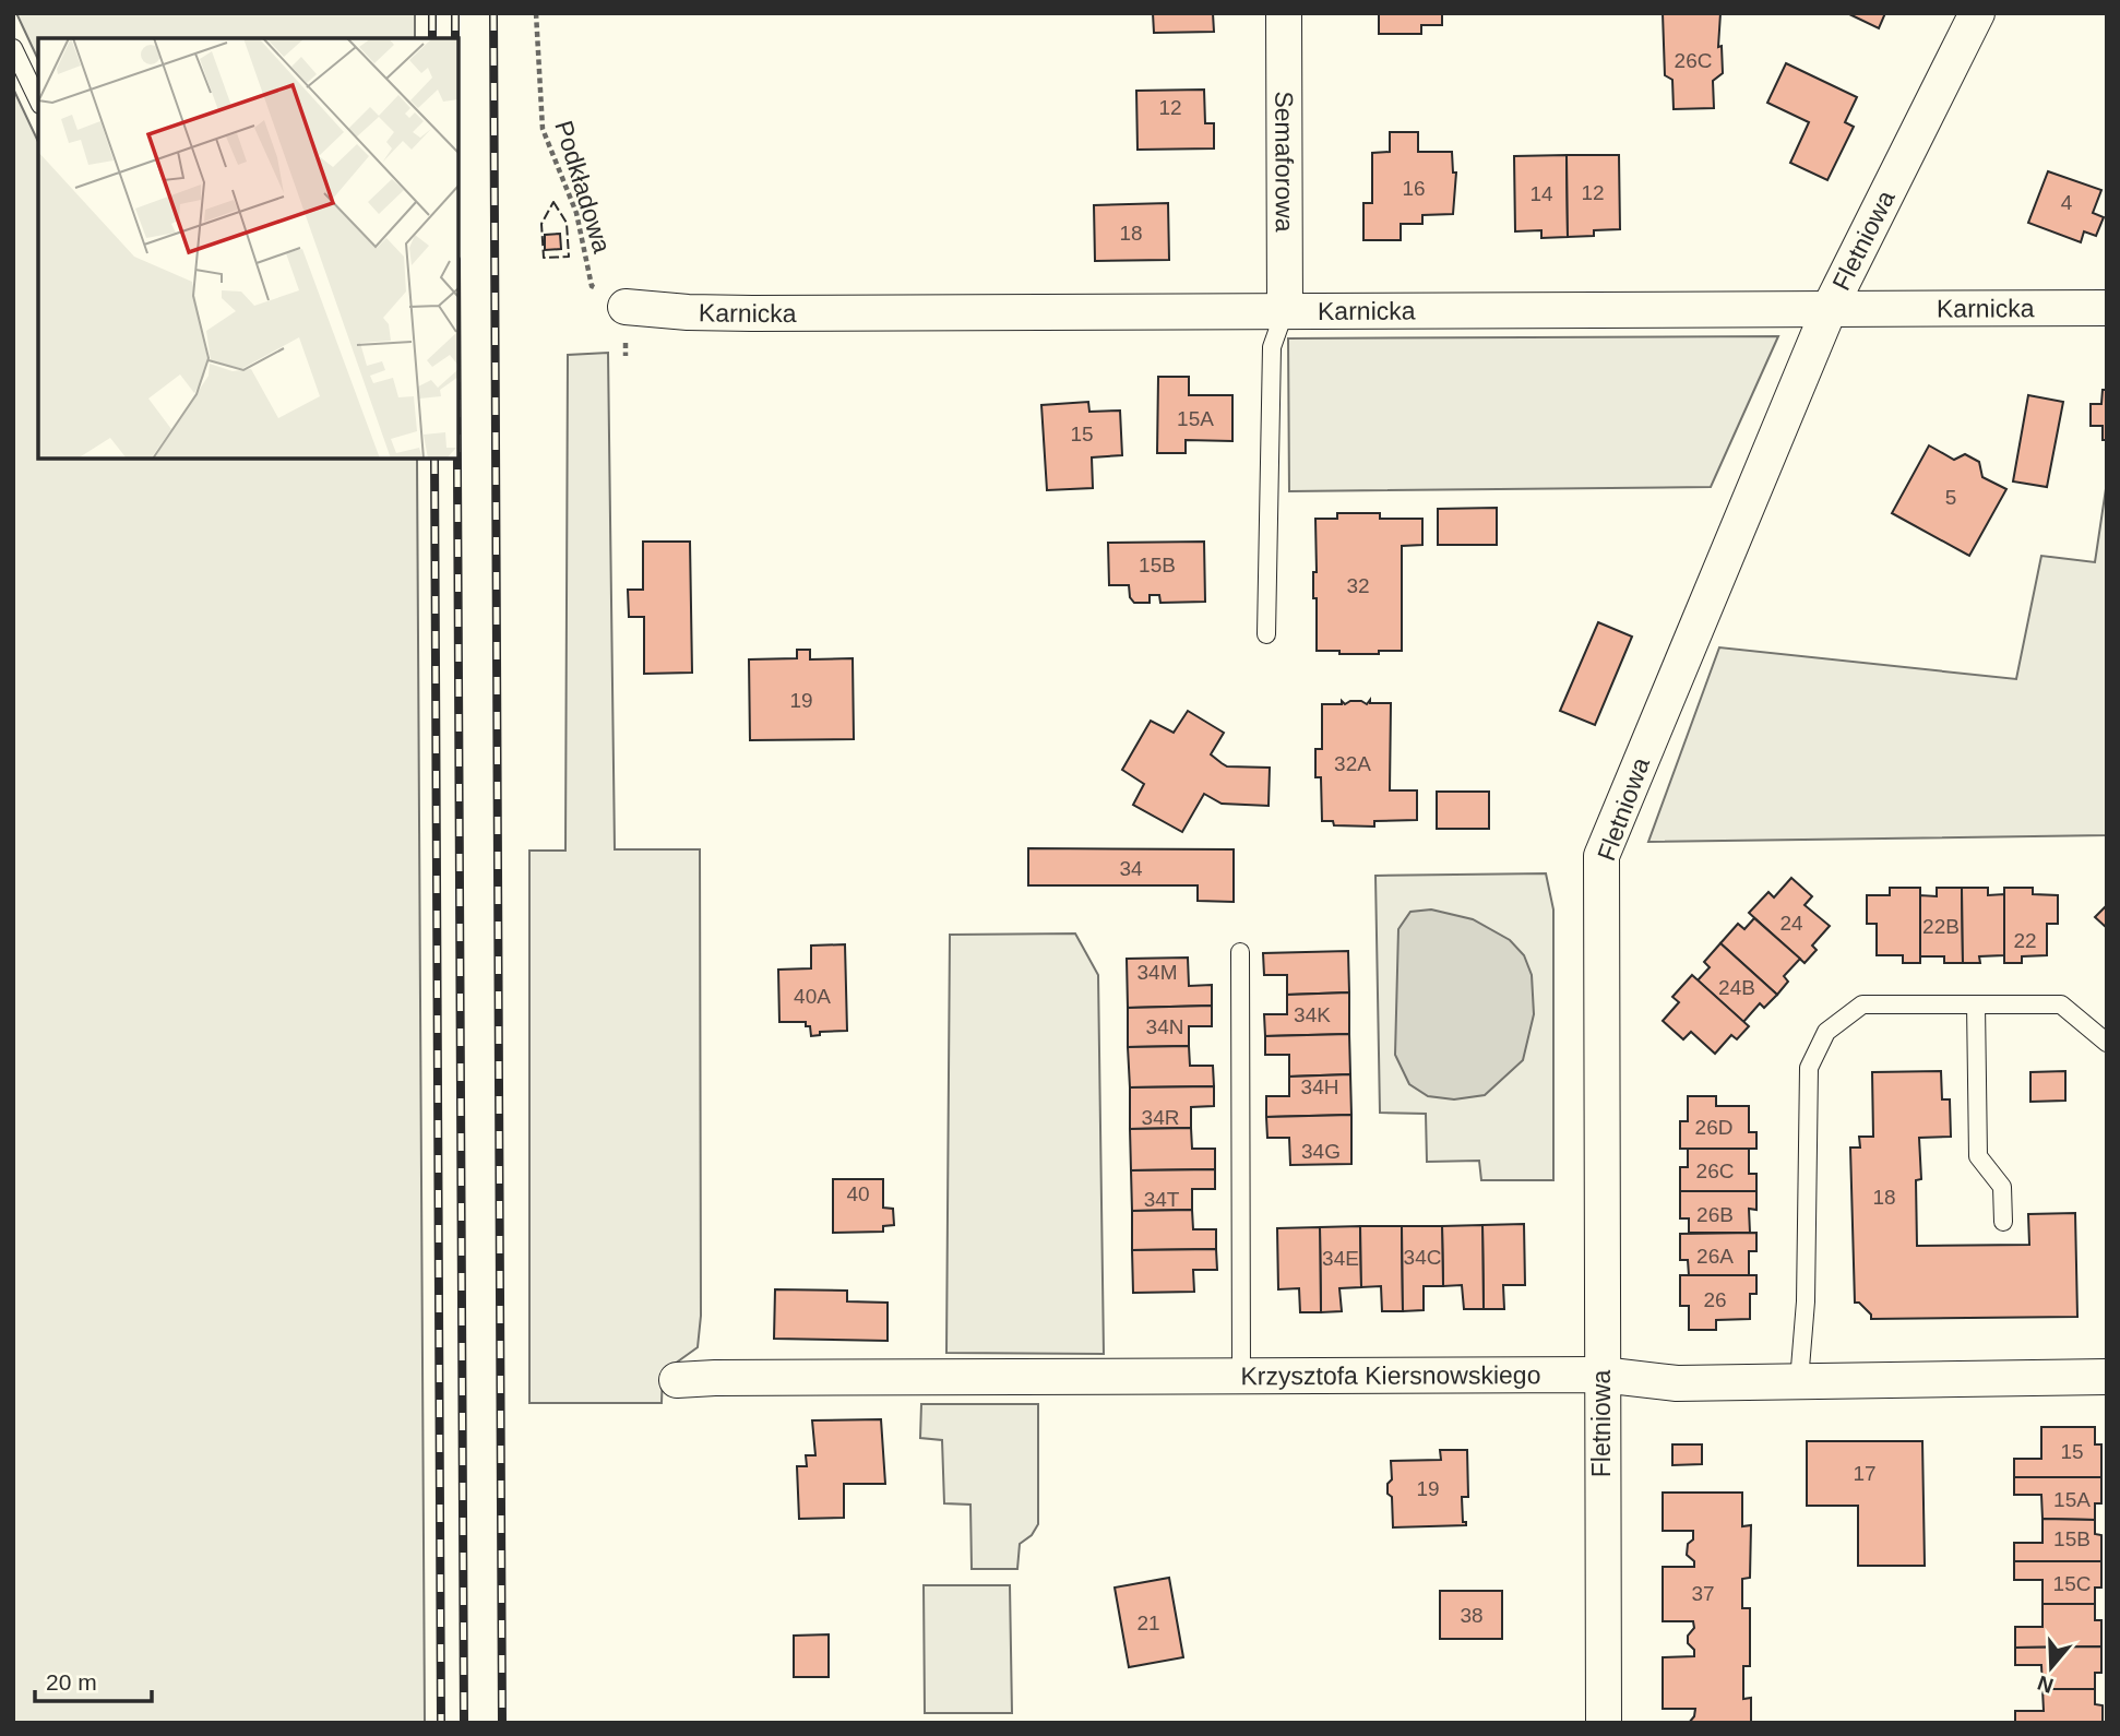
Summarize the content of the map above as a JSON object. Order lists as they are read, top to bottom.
{
  "streets": {
    "street": [
      "Semaforowa",
      "Fletniowa",
      "Karnicka",
      "Krzysztofa Kiersnowskiego"
    ],
    "path": ["Podkładowa"]
  },
  "crossings": [
    ["Semaforowa", "Karnicka"],
    ["Podkładowa", "Karnicka"],
    ["Fletniowa", "Karnicka"],
    ["Fletniowa", "Krzysztofa Kiersnowskiego"]
  ],
  "house_numbers": [
    "26C",
    "12",
    "16",
    "12",
    "14",
    "4",
    "18",
    "15A",
    "15",
    "5",
    "15B",
    "32",
    "19",
    "32A",
    "34",
    "24",
    "22B",
    "22",
    "34M",
    "24B",
    "40A",
    "34K",
    "34N",
    "34H",
    "34R",
    "26D",
    "34G",
    "26C",
    "40",
    "18",
    "34T",
    "26B",
    "26A",
    "34C",
    "34E",
    "26",
    "15",
    "17",
    "19",
    "15A",
    "15B",
    "15C",
    "37",
    "38",
    "21"
  ],
  "scale_bar": "20 m",
  "north": "bottom"
}
